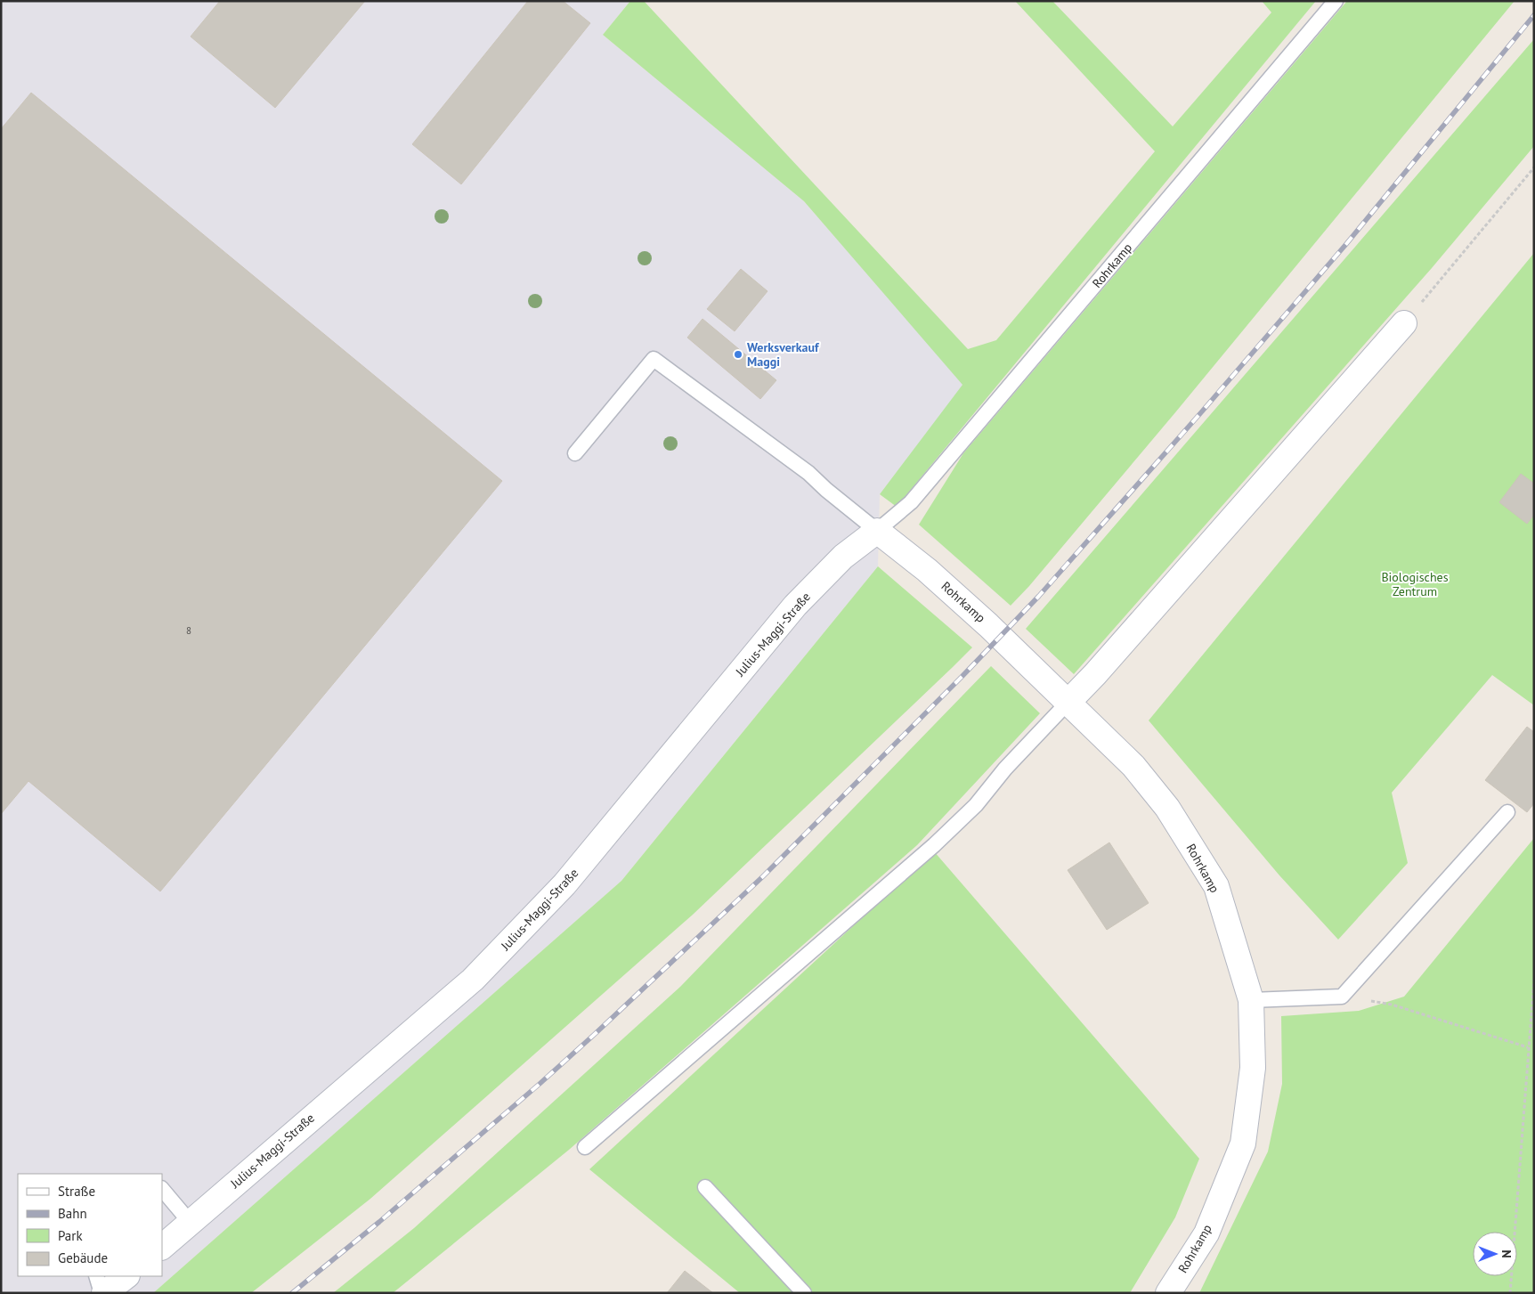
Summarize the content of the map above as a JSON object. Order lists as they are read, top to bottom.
{
  "streets": {
    "street": ["Rohrkamp", "Julius-Maggi-Straße"]
  },
  "crossings": [
    ["Rohrkamp", "Julius-Maggi-Straße"]
  ],
  "parks": ["Biologisches Zentrum"],
  "places": ["Werksverkauf Maggi"],
  "house_numbers": ["8"],
  "legend": [
    "Straße",
    "Bahn",
    "Park",
    "Gebäude"
  ],
  "north": "right"
}
